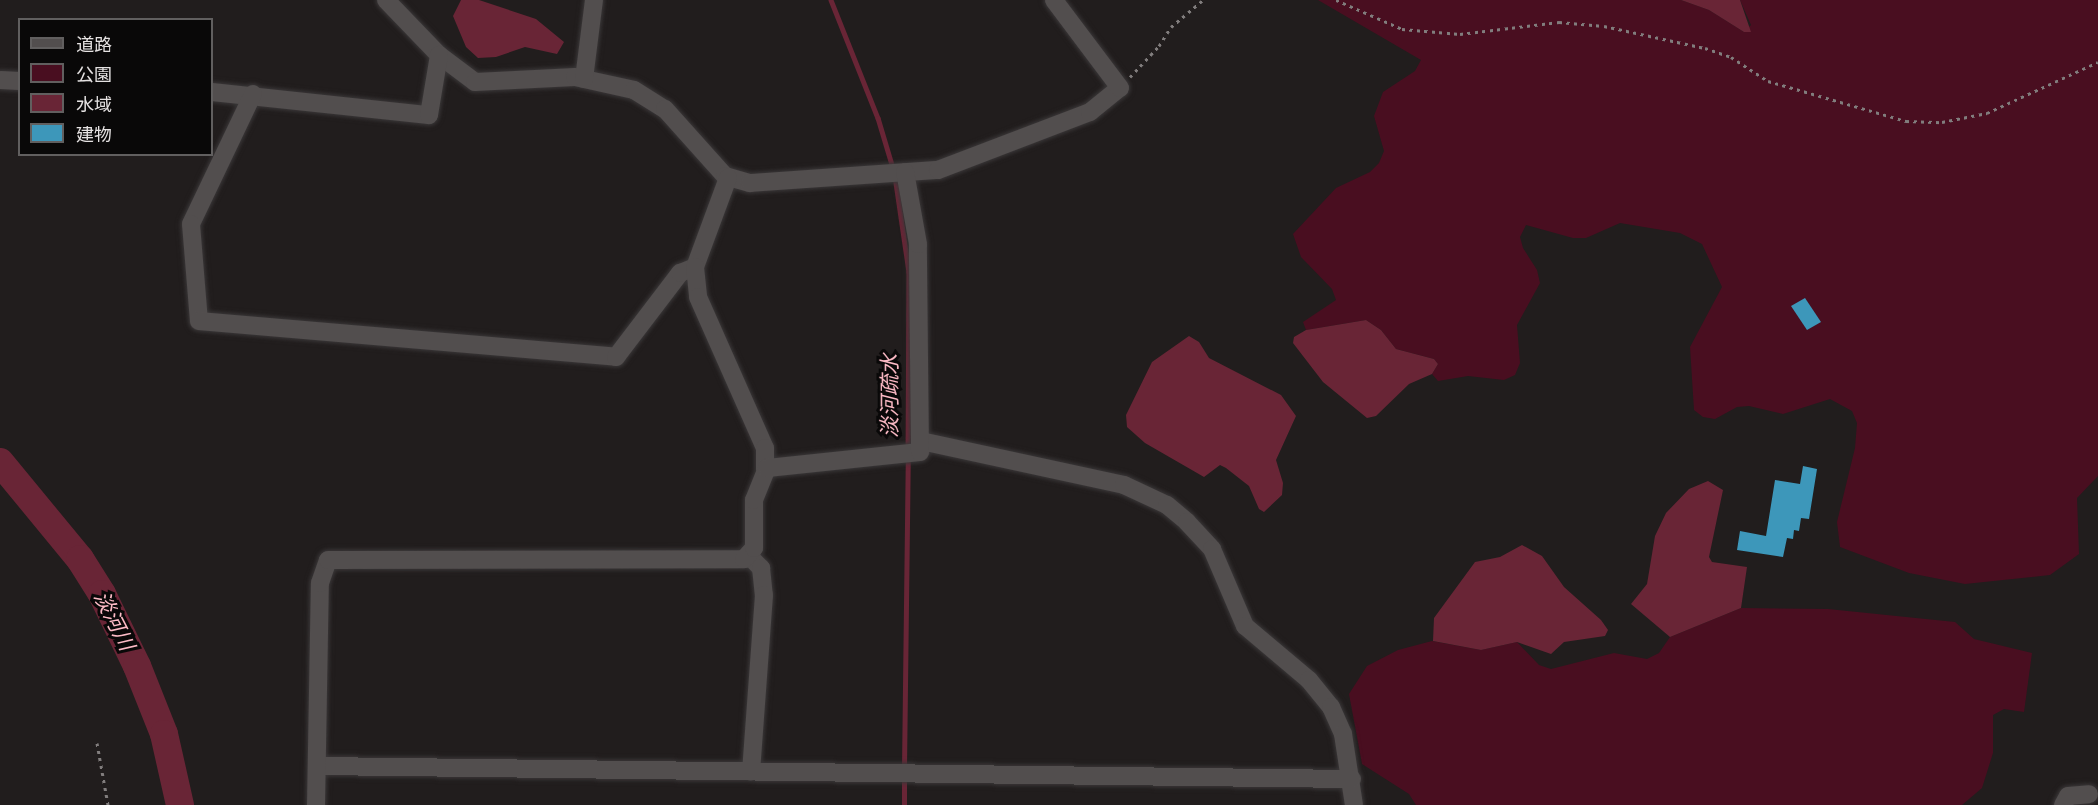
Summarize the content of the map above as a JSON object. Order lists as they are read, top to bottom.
{
  "water": ["淡河疏水", "淡河川"],
  "legend": [
    "道路",
    "公園",
    "水域",
    "建物"
  ]
}
